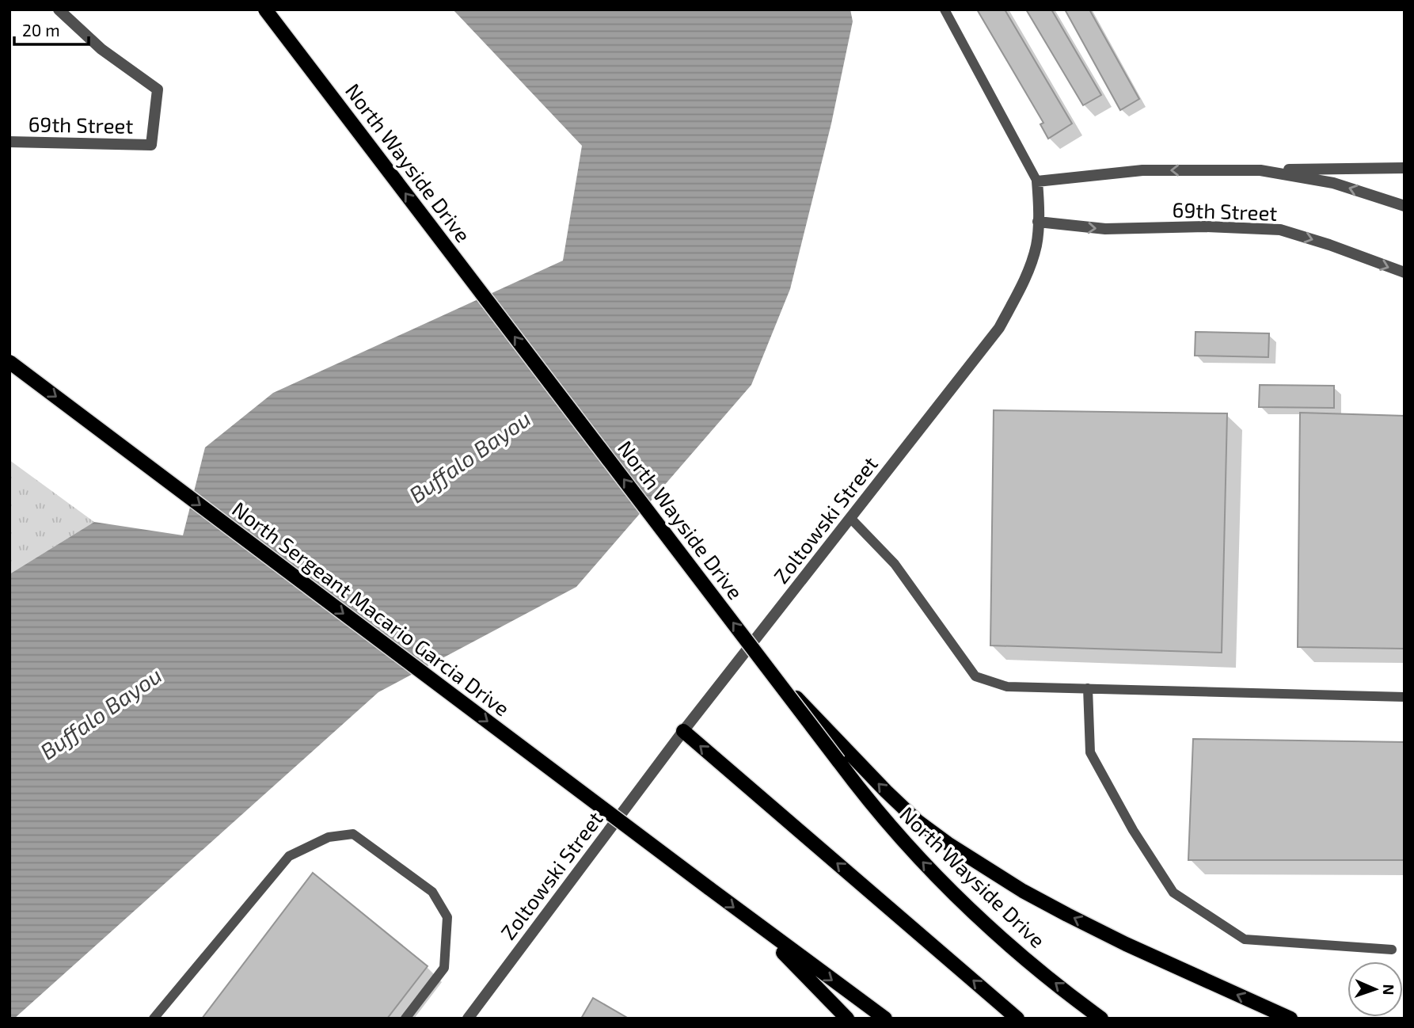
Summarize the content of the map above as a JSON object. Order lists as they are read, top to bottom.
{
  "streets": {
    "main road": ["North Wayside Drive", "North Sergeant Macario Garcia Drive"],
    "street": ["69th Street", "Zoltowski Street"]
  },
  "crossings": [
    ["69th Street", "Zoltowski Street"]
  ],
  "one_way": ["North Sergeant Macario Garcia Drive"],
  "water": ["Buffalo Bayou"],
  "scale_bar": "20 m",
  "north": "right"
}
